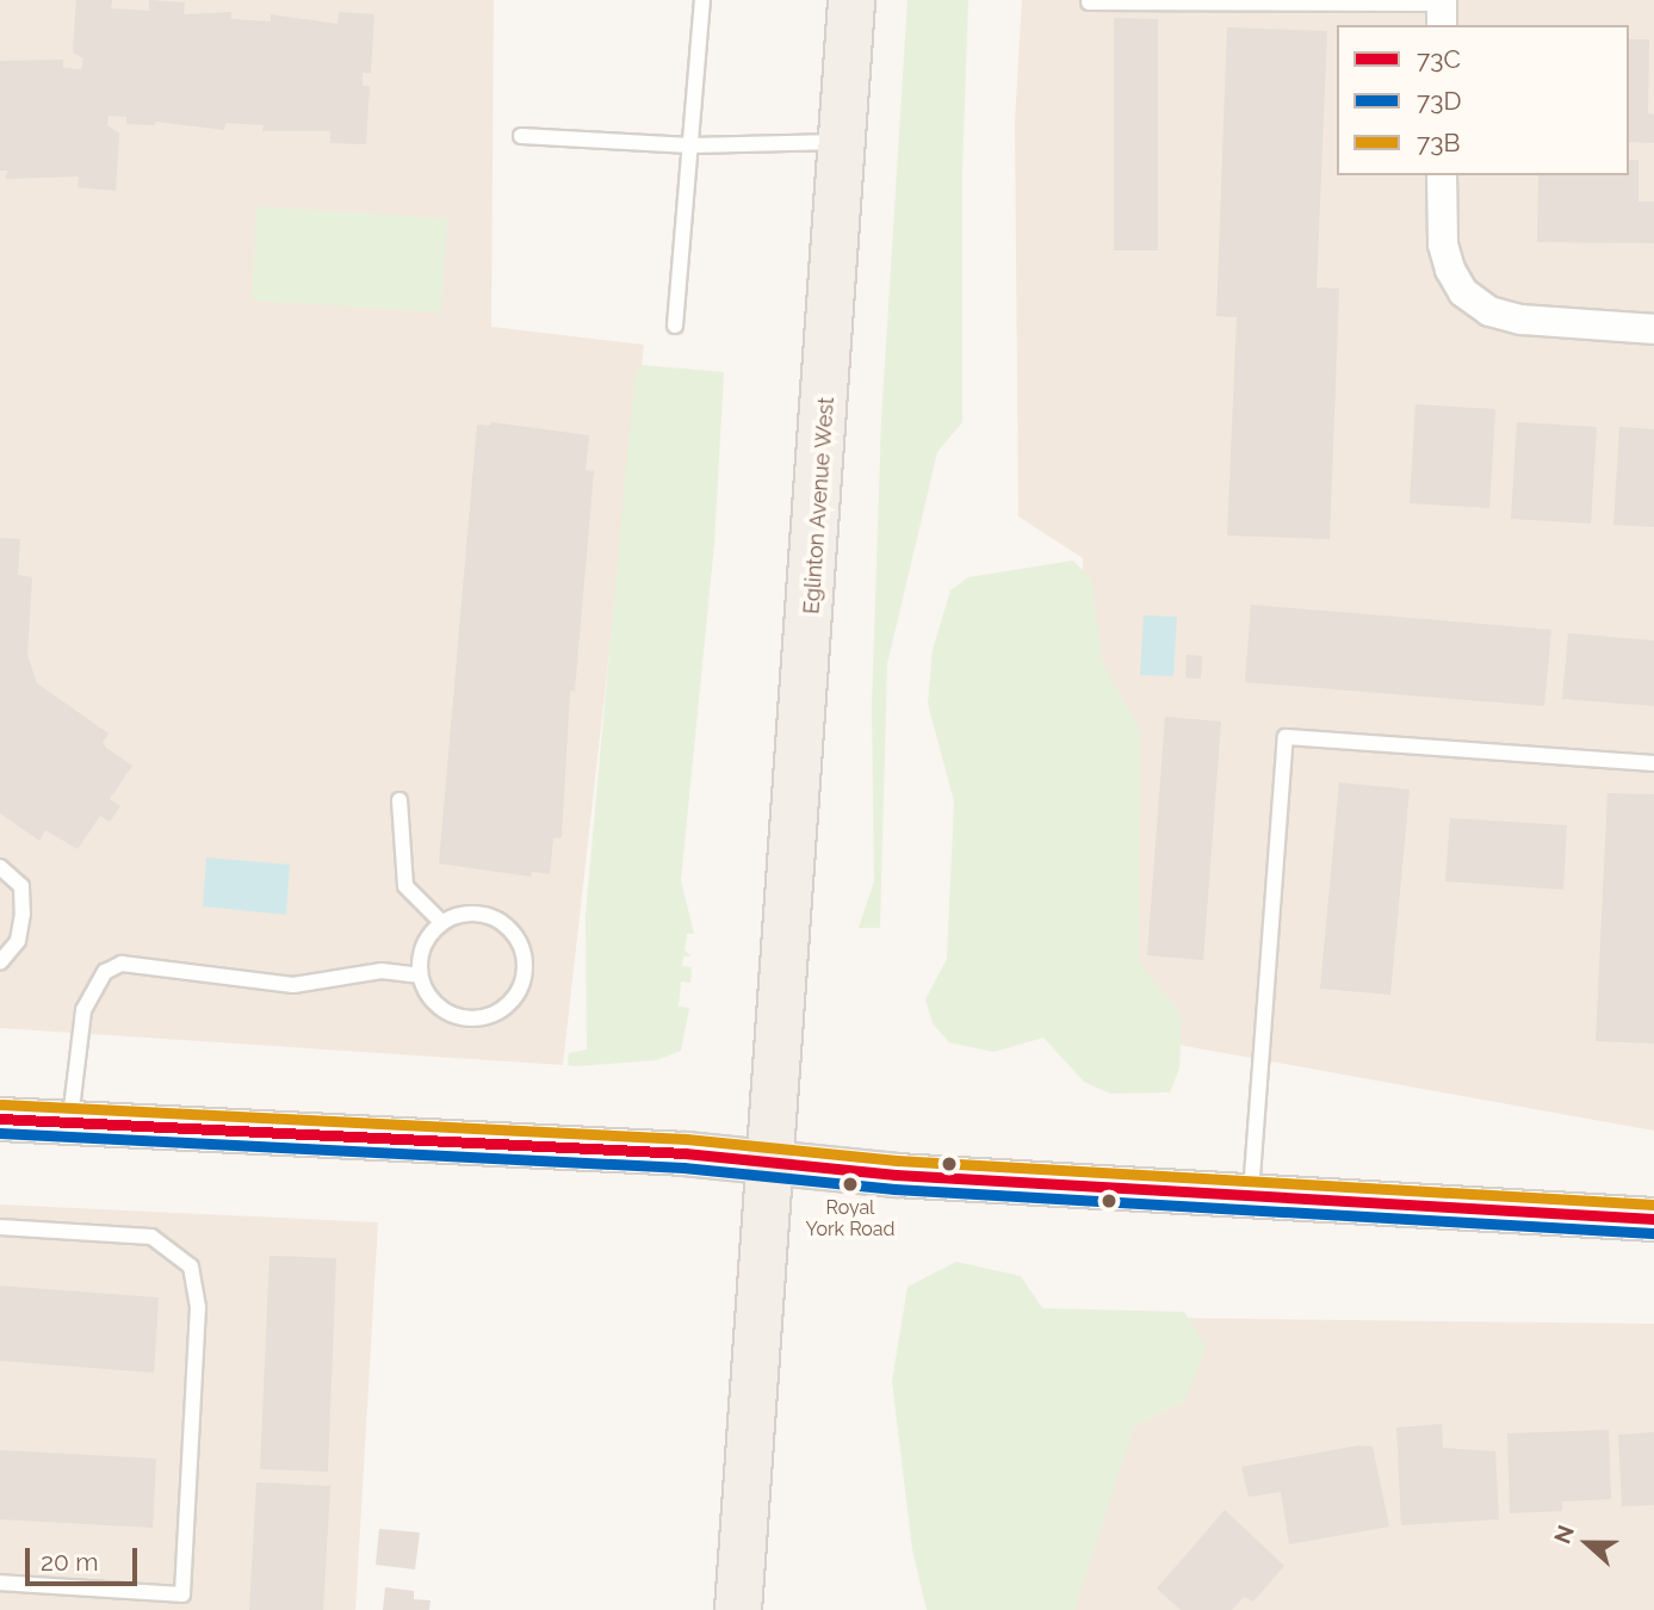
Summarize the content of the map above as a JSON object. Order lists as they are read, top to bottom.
{
  "streets": {
    "main road": ["Eglinton Avenue West"]
  },
  "places": ["Royal York Road"],
  "lines": ["transit line 73B", "transit line 73C", "transit line 73D"],
  "legend": ["73C", "73D", "73B"],
  "scale_bar": "20 m",
  "north": "left"
}
